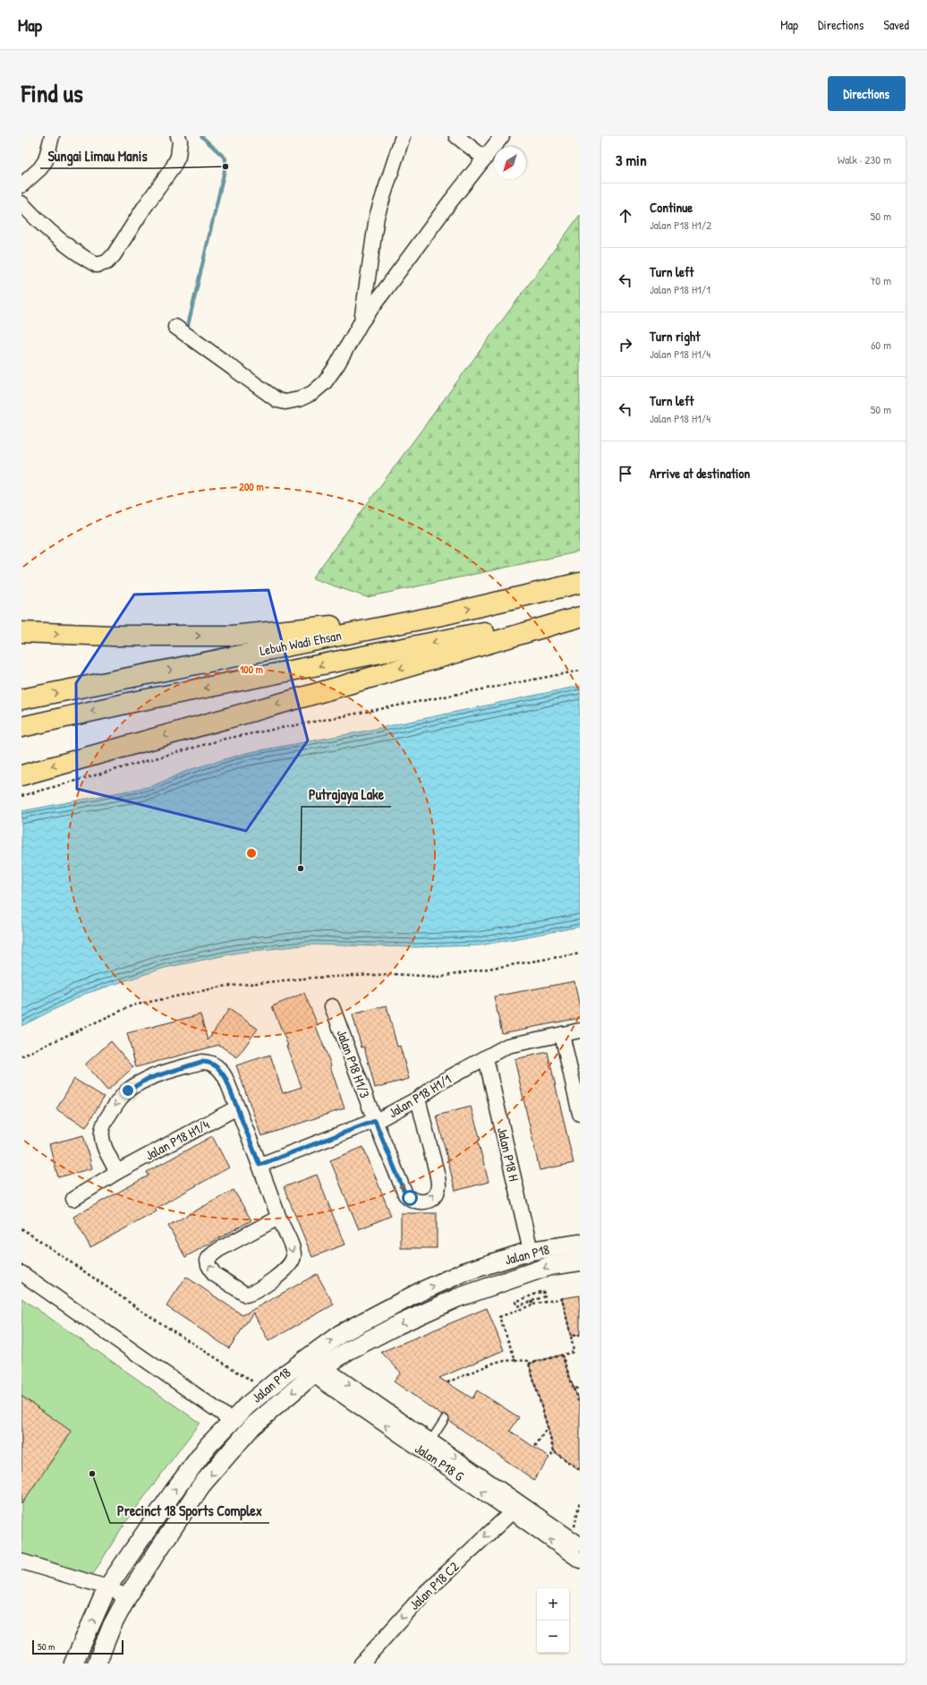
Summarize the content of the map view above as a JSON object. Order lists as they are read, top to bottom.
{
  "streets": {
    "main road": ["Lebuh Wadi Ehsan"],
    "street": [
      "Jalan P18 H1/3",
      "Jalan P18 H1/1",
      "Jalan P18 H1/4",
      "Jalan P18 H",
      "Jalan P18",
      "Jalan P18 G",
      "Jalan P18 C2"
    ]
  },
  "crossings": [
    ["Jalan P18 H1/3", "Jalan P18 H1/1"],
    ["Jalan P18 H1/1", "Jalan P18 H"],
    ["Jalan P18 H", "Jalan P18"],
    ["Jalan P18", "Jalan P18 G"],
    ["Jalan P18 G", "Jalan P18 C2"]
  ],
  "one_way": ["Jalan P18 C2"],
  "places": ["Sungai Limau Manis", "Putrajaya Lake", "Precinct 18 Sports Complex"],
  "scale_bar": "50 m",
  "north": "bottom left",
  "page": {
    "header": "Map",
    "nav": ["Map", "Directions", "Saved"],
    "title": "Find us",
    "buttons": "Directions",
    "heading": ["3 min", "Walk · 230 m"],
    "list": [
      ["Continue", "Jalan P18 H1/2", "50 m"],
      ["Turn left", "Jalan P18 H1/1", "70 m"],
      ["Turn right", "Jalan P18 H1/4", "60 m"],
      ["Turn left", "Jalan P18 H1/4", "50 m"],
      "Arrive at destination"
    ],
    "map_buttons": ["+", "−"],
    "scale": "50 m"
  },
  "rings": ["200 m", "100 m"]
}
